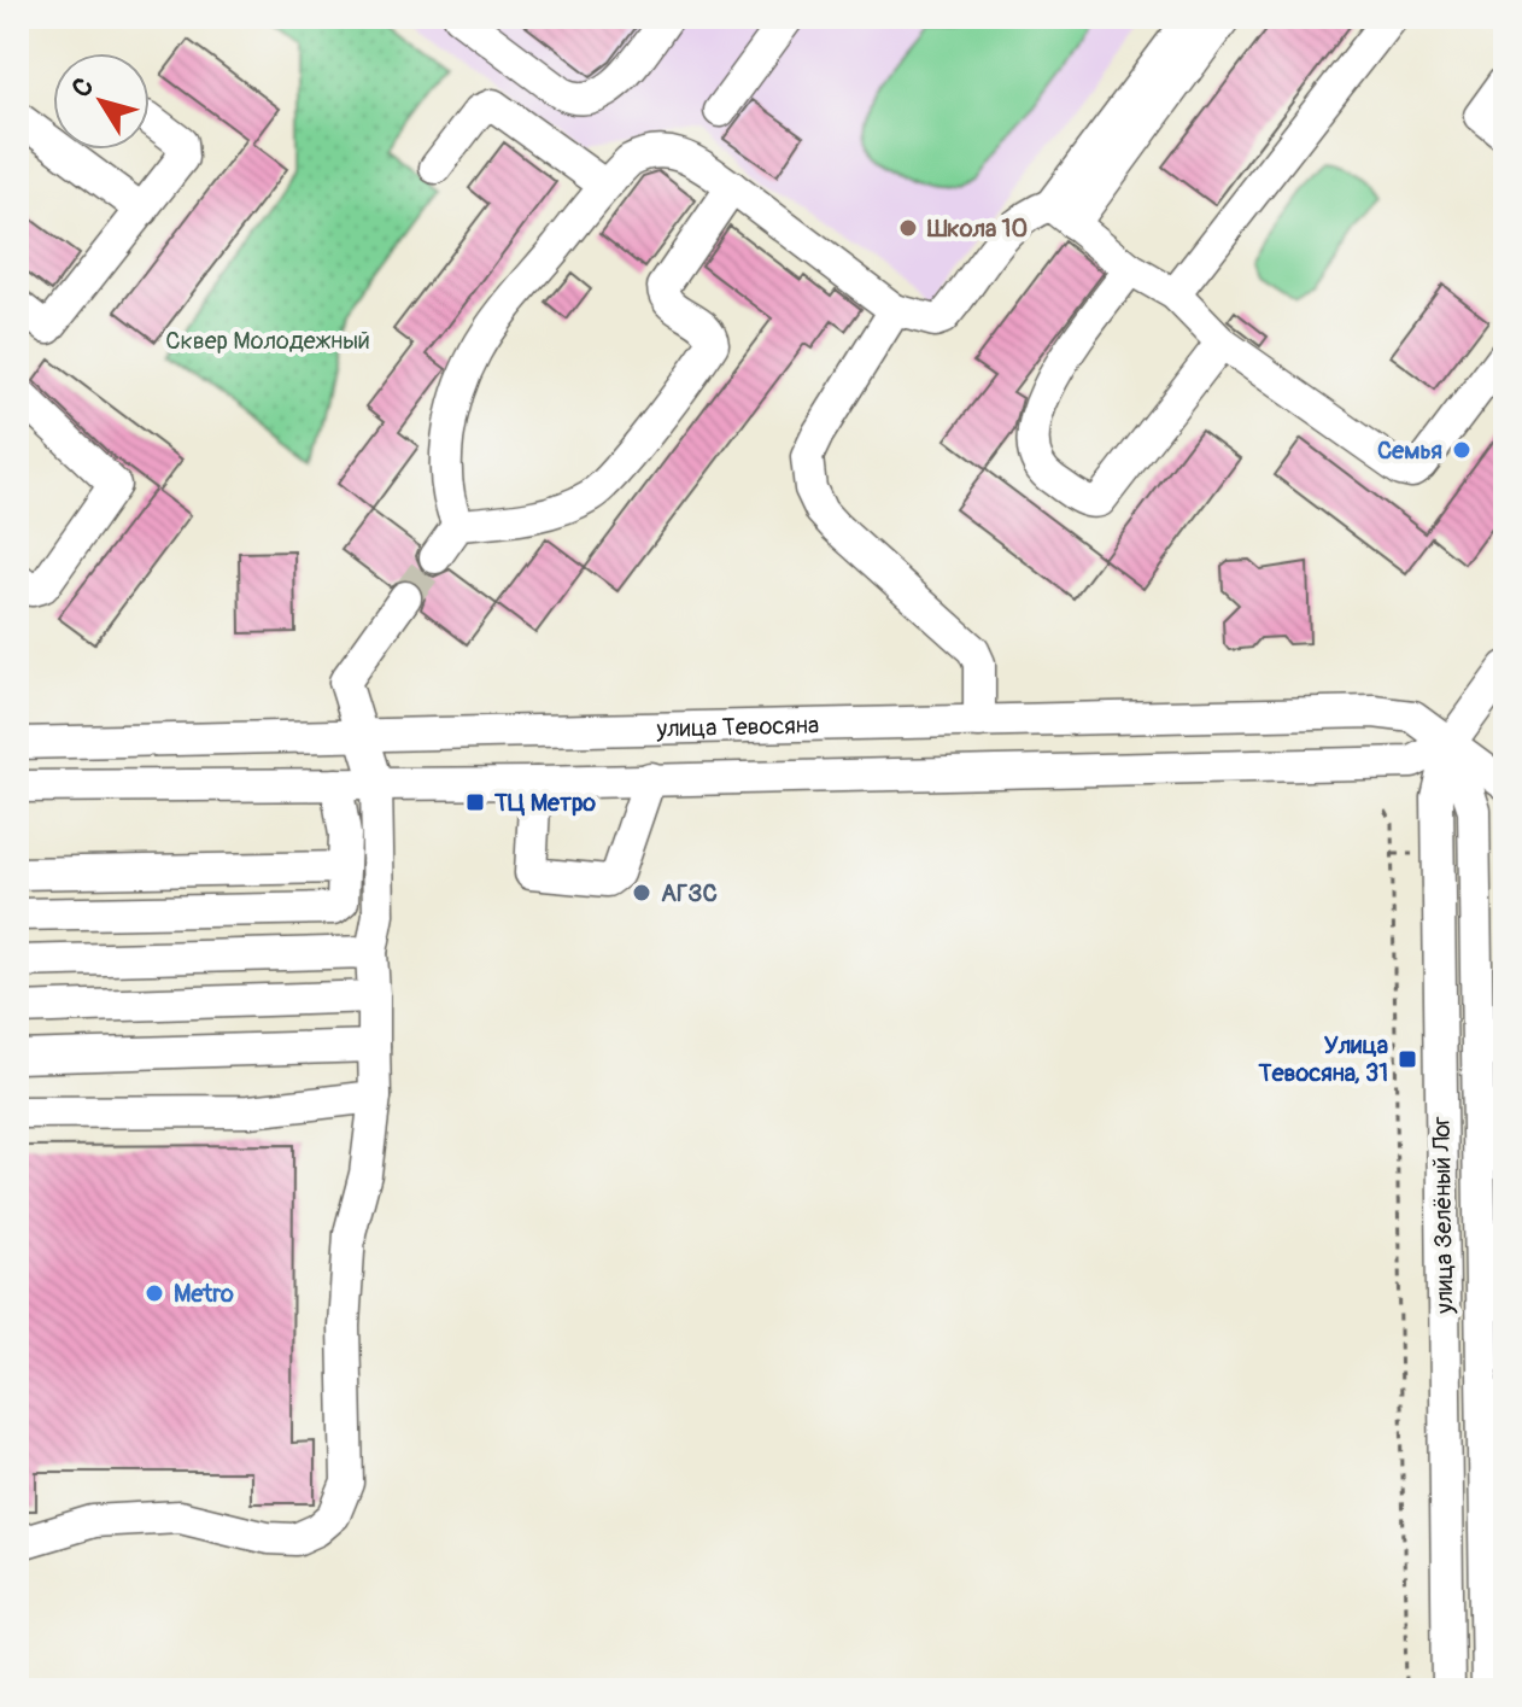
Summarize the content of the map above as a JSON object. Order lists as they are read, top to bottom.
{
  "streets": {
    "street": ["улица Тевосяна", "улица Зелёный Лог"]
  },
  "crossings": [
    ["улица Тевосяна", "улица Зелёный Лог"]
  ],
  "parks": ["Сквер Молодежный"],
  "places": {
    "other": [
      "Школа 10",
      "Семья",
      "АГЗС",
      "Metro"
    ],
    "transit": ["ТЦ Метро", "Улица Тевосяна, 31"]
  },
  "north": "top left"
}
